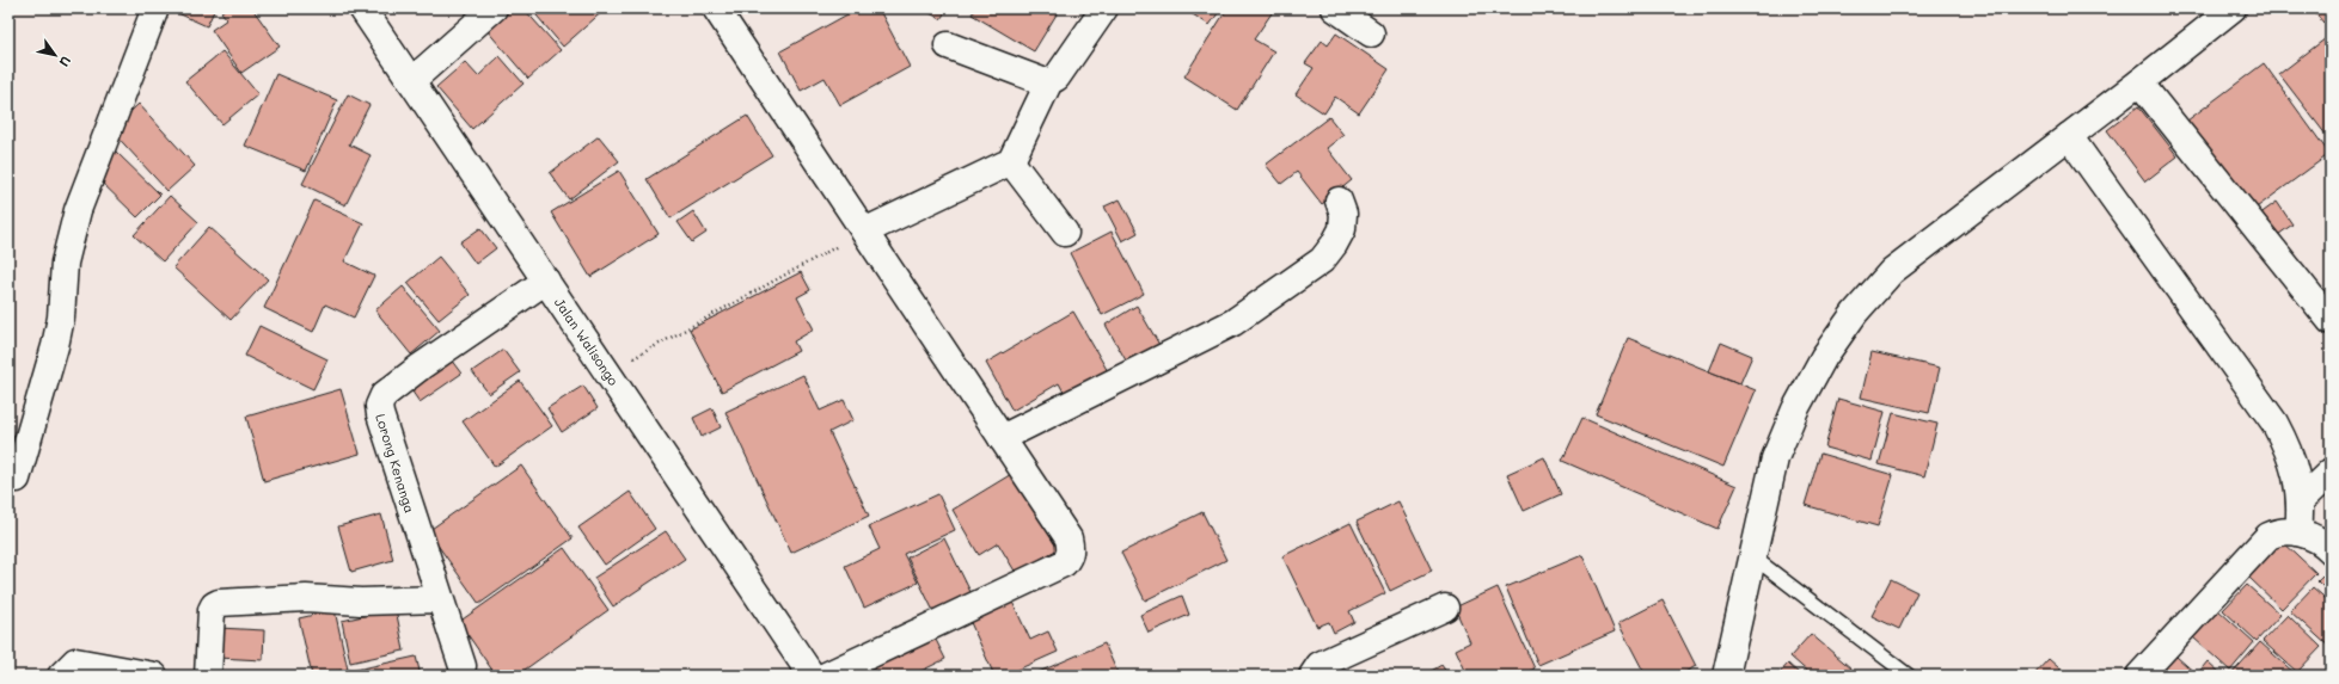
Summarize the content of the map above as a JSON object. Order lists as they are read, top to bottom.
{
  "streets": {
    "street": ["Jalan Walisongo", "Lorong Kenanga"]
  },
  "crossings": [
    ["Jalan Walisongo", "Lorong Kenanga"]
  ],
  "north": "bottom right"
}
